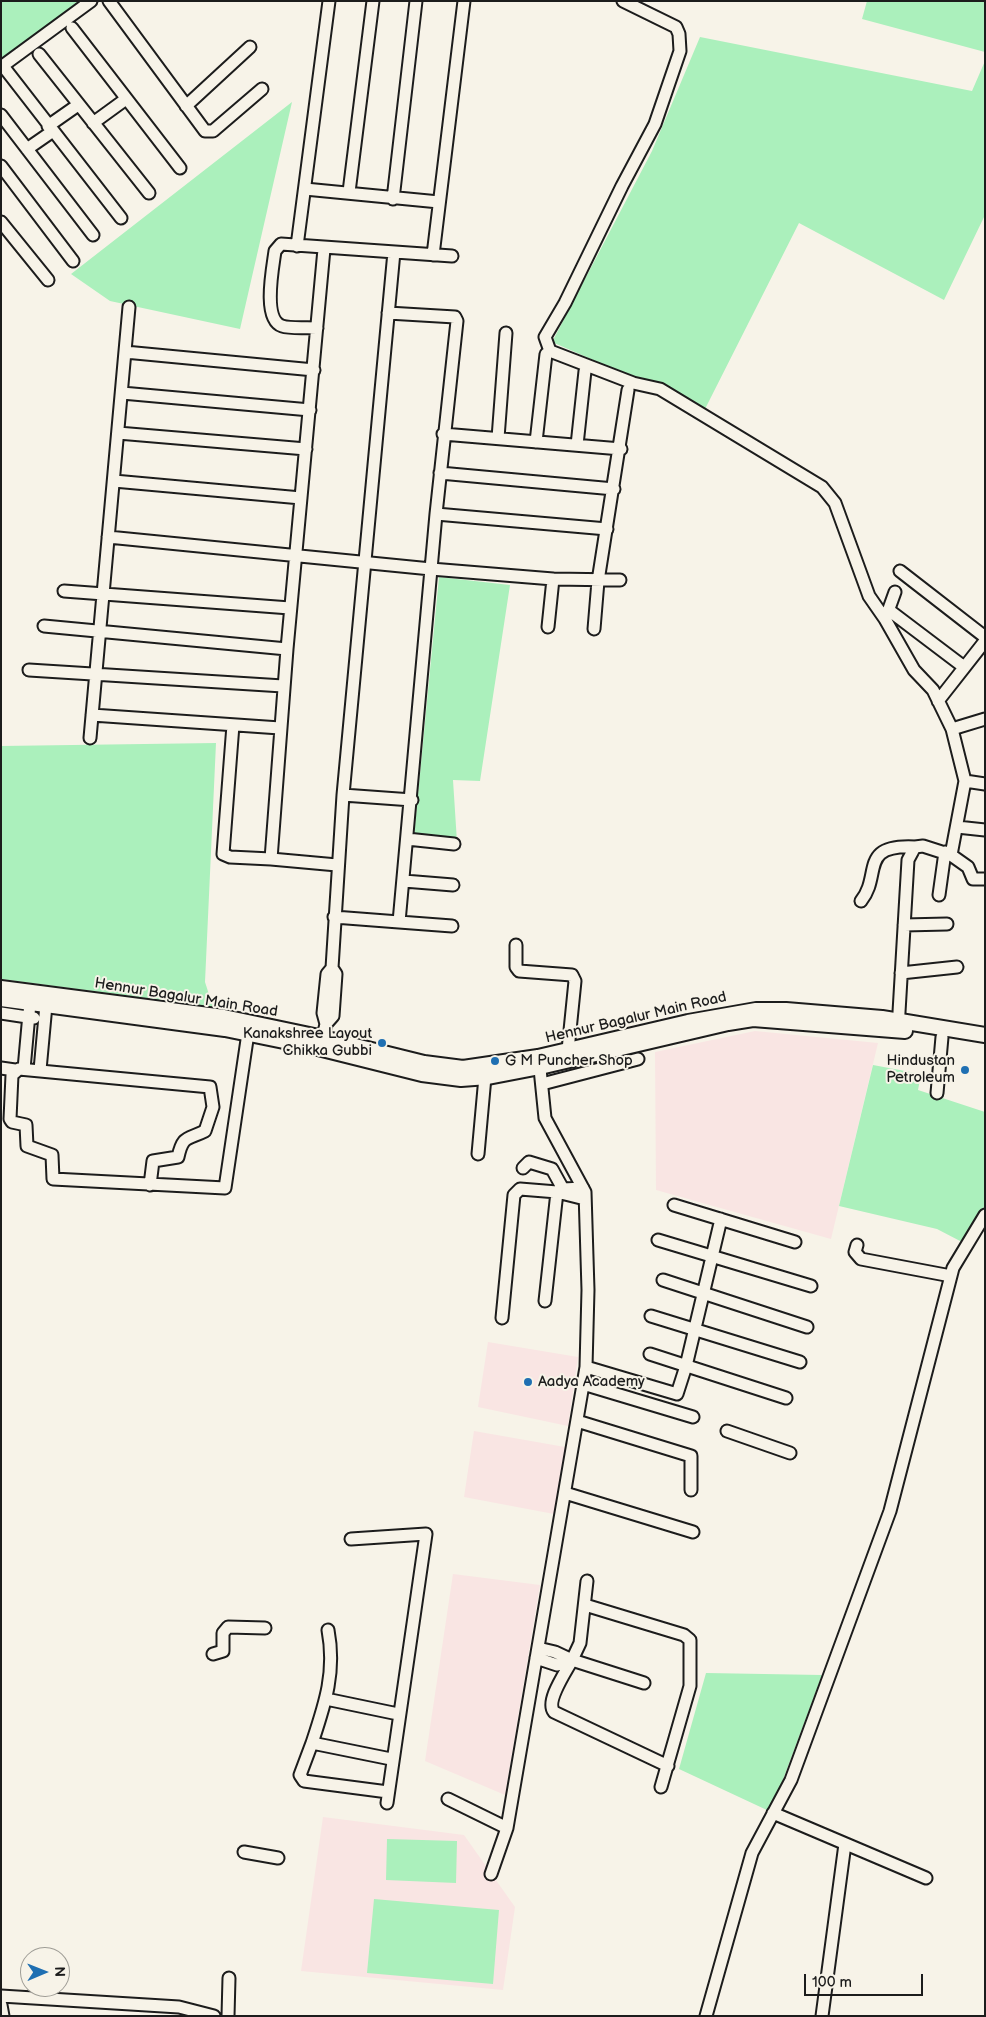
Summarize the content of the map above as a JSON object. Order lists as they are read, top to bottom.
{
  "streets": {
    "main road": ["Hennur Bagalur Main Road"]
  },
  "places": [
    "Kanakshree Layout Chikka Gubbi",
    "G M Puncher Shop",
    "Hindustan Petroleum",
    "Aadya Academy"
  ],
  "scale_bar": "100 m",
  "north": "right"
}
